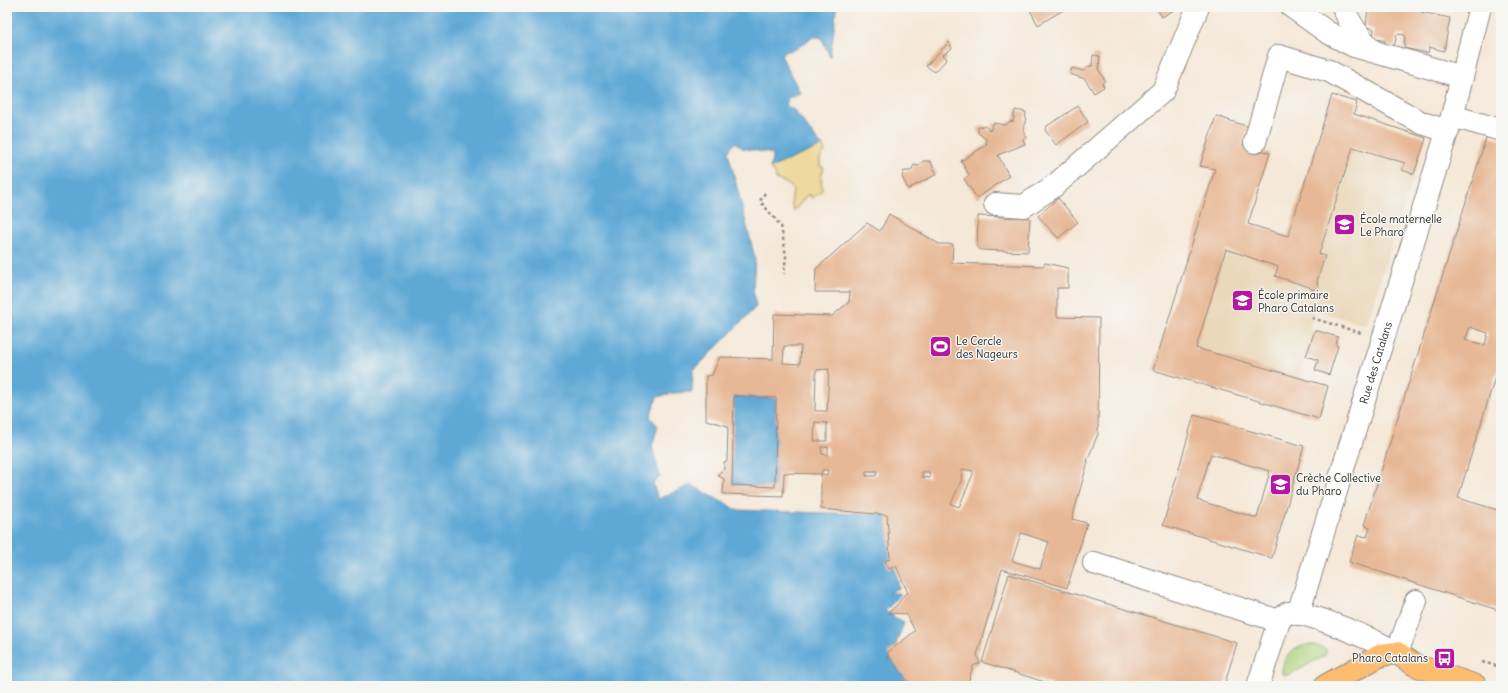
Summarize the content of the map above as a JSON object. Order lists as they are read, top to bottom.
{
  "streets": {
    "street": ["Rue des Catalans"]
  },
  "places": {
    "school or university": ["École maternelle Le Pharo", "École primaire Pharo Catalans", "Crèche Collective du Pharo"],
    "sports": ["Le Cercle des Nageurs"],
    "bus stop": ["Pharo Catalans"]
  }
}
